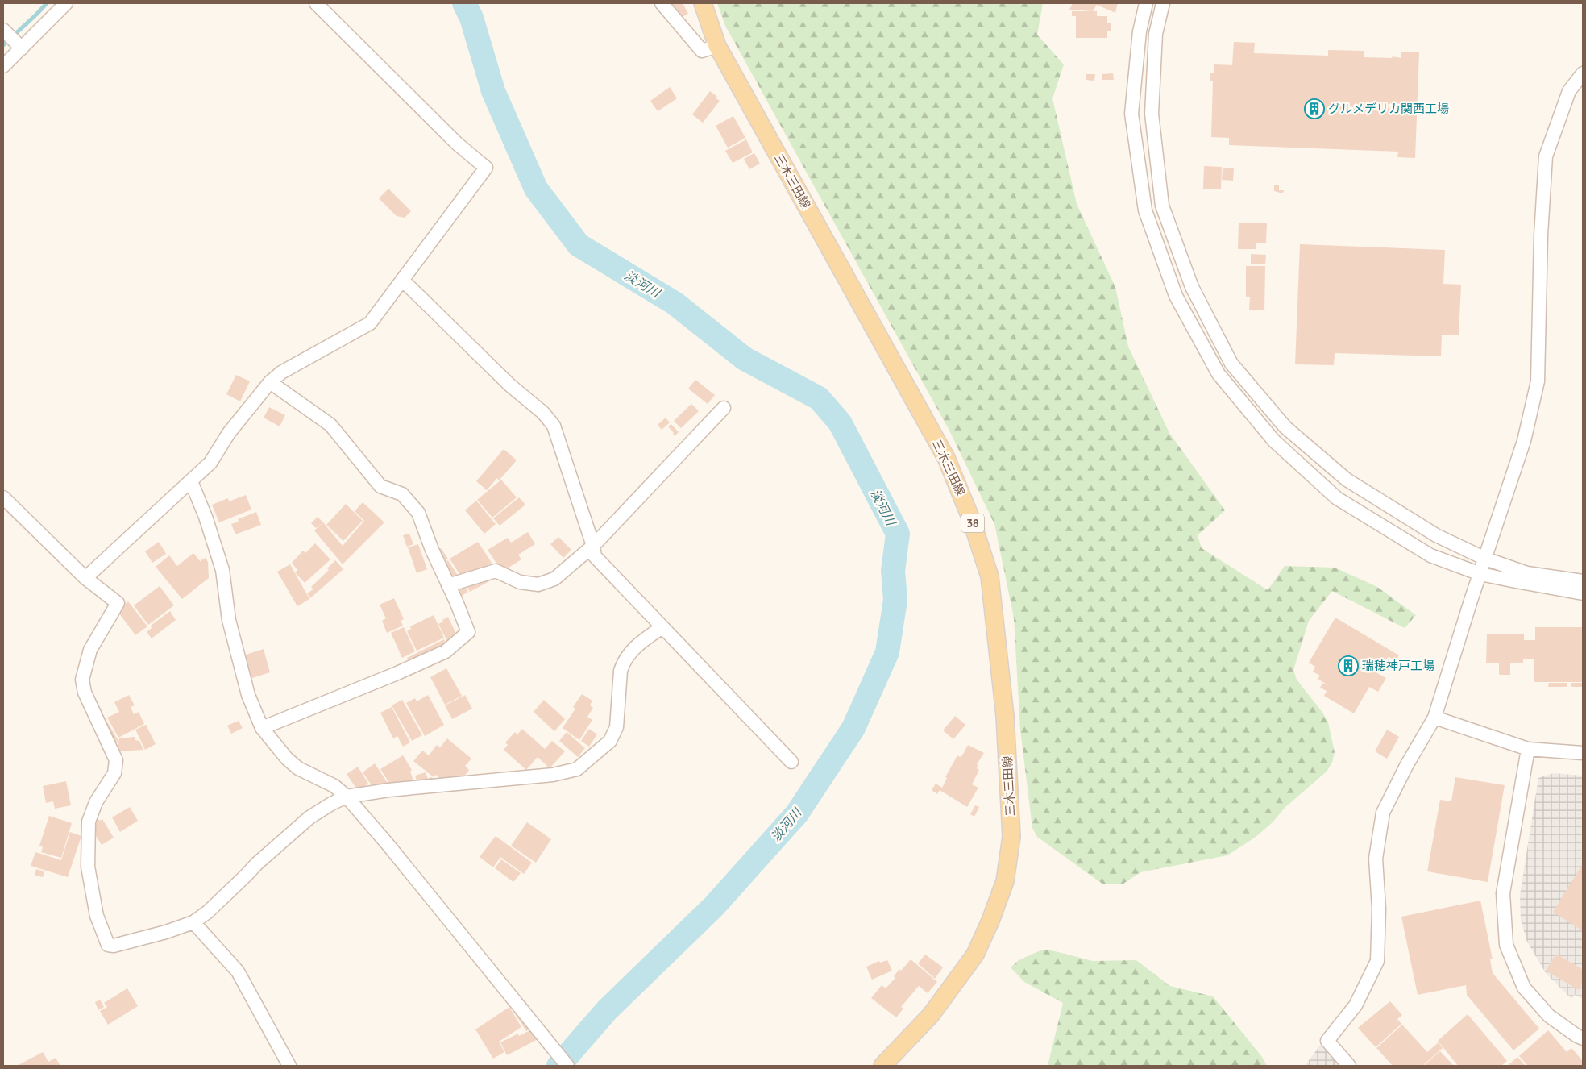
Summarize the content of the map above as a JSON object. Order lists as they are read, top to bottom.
{
  "streets": {
    "main road": ["三木三田線", "38"]
  },
  "water": ["淡河川"],
  "places": {
    "building": ["グルメデリカ関西工場", "瑞穂神戸工場"]
  }
}
